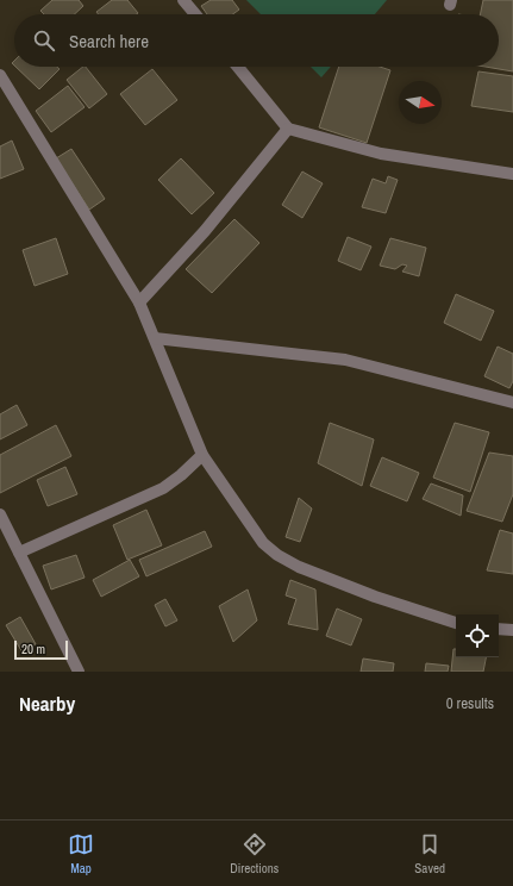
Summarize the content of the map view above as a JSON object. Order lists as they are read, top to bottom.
{
  "scale_bar": "20 m",
  "north": "right",
  "page": {
    "search": "Search here",
    "scale": "20 m",
    "heading": ["Nearby", "0 results"],
    "nav": ["Map", "Directions", "Saved"]
  }
}
